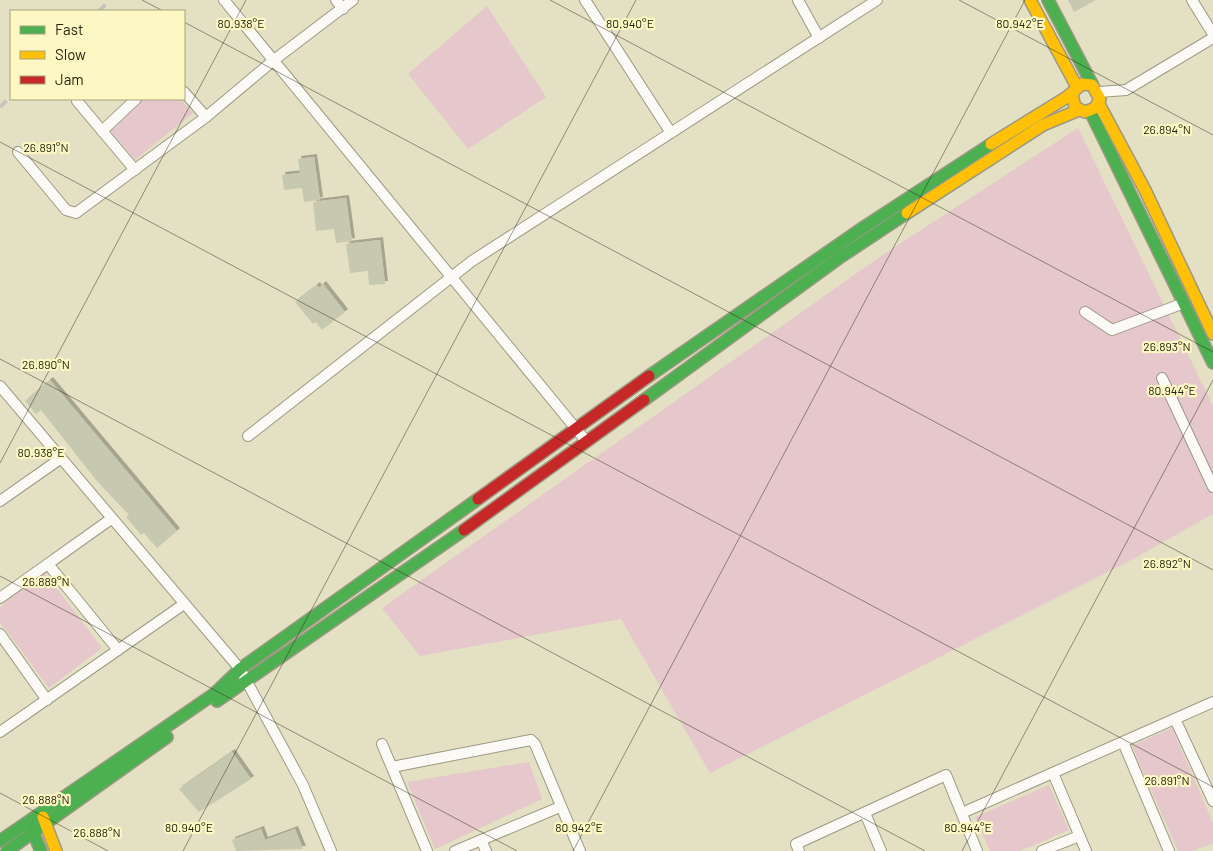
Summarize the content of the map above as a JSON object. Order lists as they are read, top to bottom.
{
  "legend": ["Fast", "Slow", "Jam"],
  "coordinates": [
    "80.938°E",
    "80.940°E",
    "80.942°E",
    "26.894°N",
    "26.891°N",
    "26.893°N",
    "26.890°N",
    "80.944°E",
    "26.892°N",
    "26.889°N",
    "26.888°N"
  ]
}
